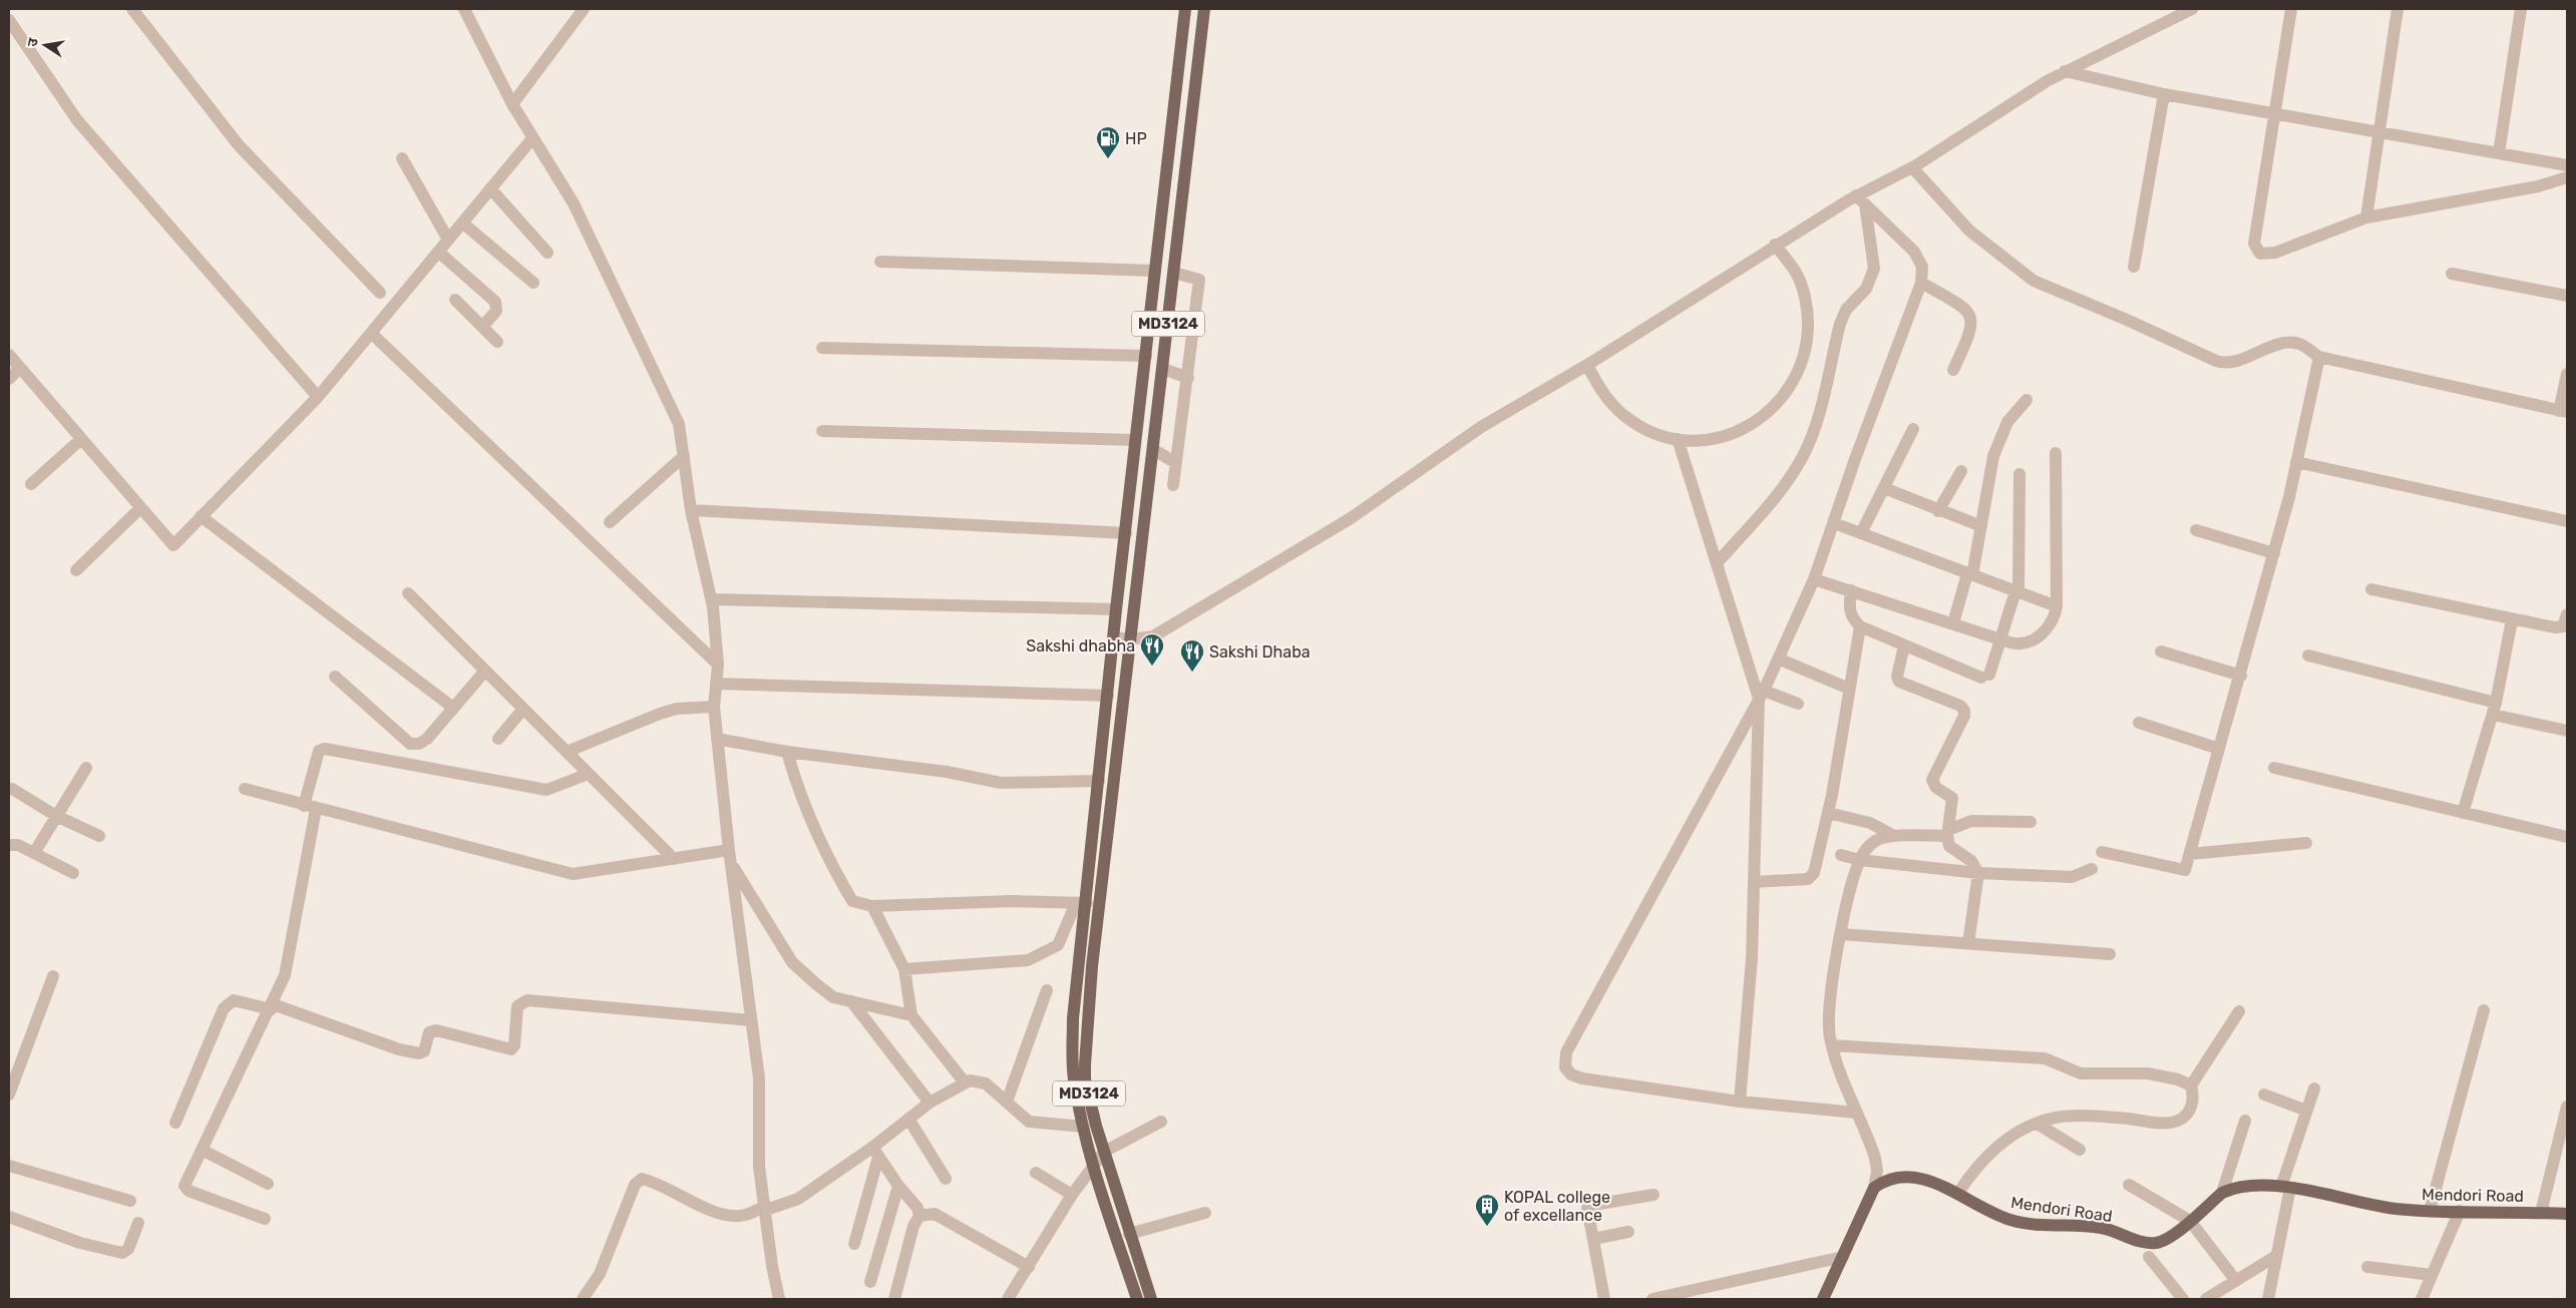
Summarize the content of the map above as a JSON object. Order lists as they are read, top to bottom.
{
  "streets": {
    "main road": ["MD3124", "Mendori Road"]
  },
  "places": {
    "fuel station": ["HP"],
    "restaurant": ["Sakshi dhabha", "Sakshi Dhaba"],
    "building": ["KOPAL college of excellance"]
  },
  "north": "left"
}
